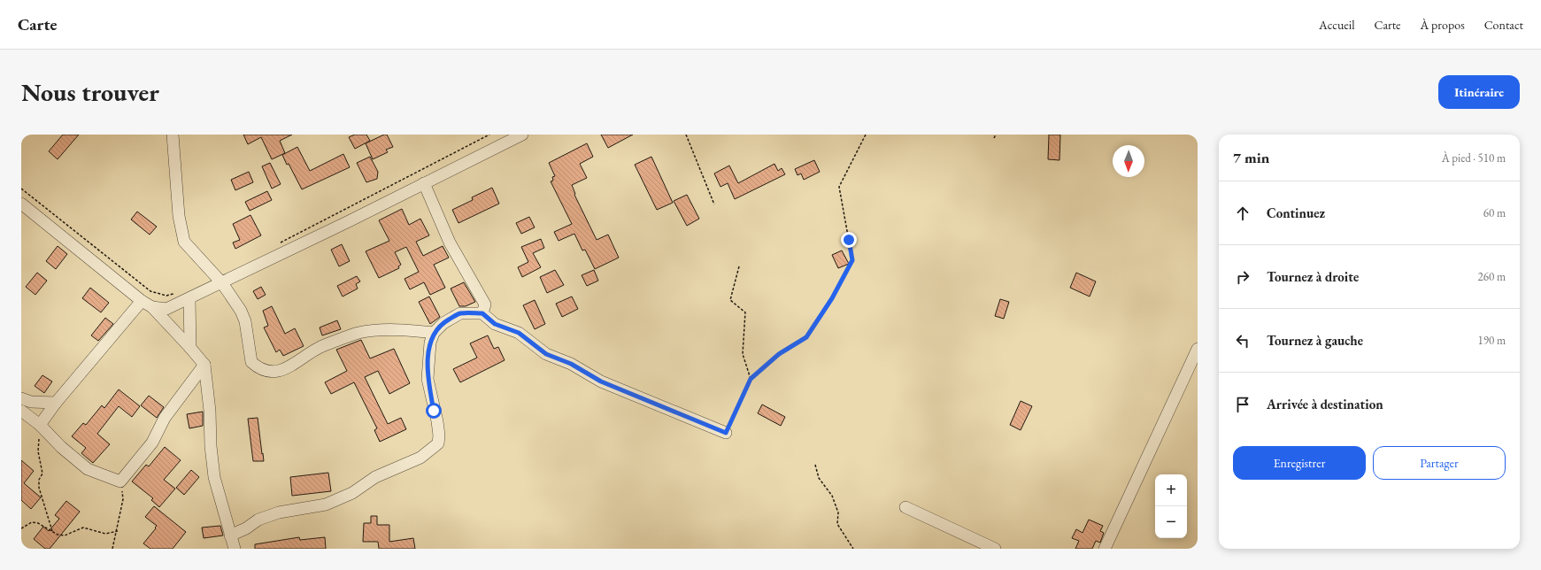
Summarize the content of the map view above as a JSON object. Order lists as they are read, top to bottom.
{
  "north": "bottom",
  "page": {
    "header": "Carte",
    "nav": [
      "Accueil",
      "Carte",
      "À propos",
      "Contact"
    ],
    "buttons": [
      "Itinéraire",
      ["Enregistrer", "Partager"]
    ],
    "title": "Nous trouver",
    "heading": ["7 min", "À pied · 510 m"],
    "list": [
      ["Continuez", "60 m"],
      ["Tournez à droite", "260 m"],
      ["Tournez à gauche", "190 m"],
      "Arrivée à destination"
    ],
    "map_buttons": ["+", "−"]
  }
}
